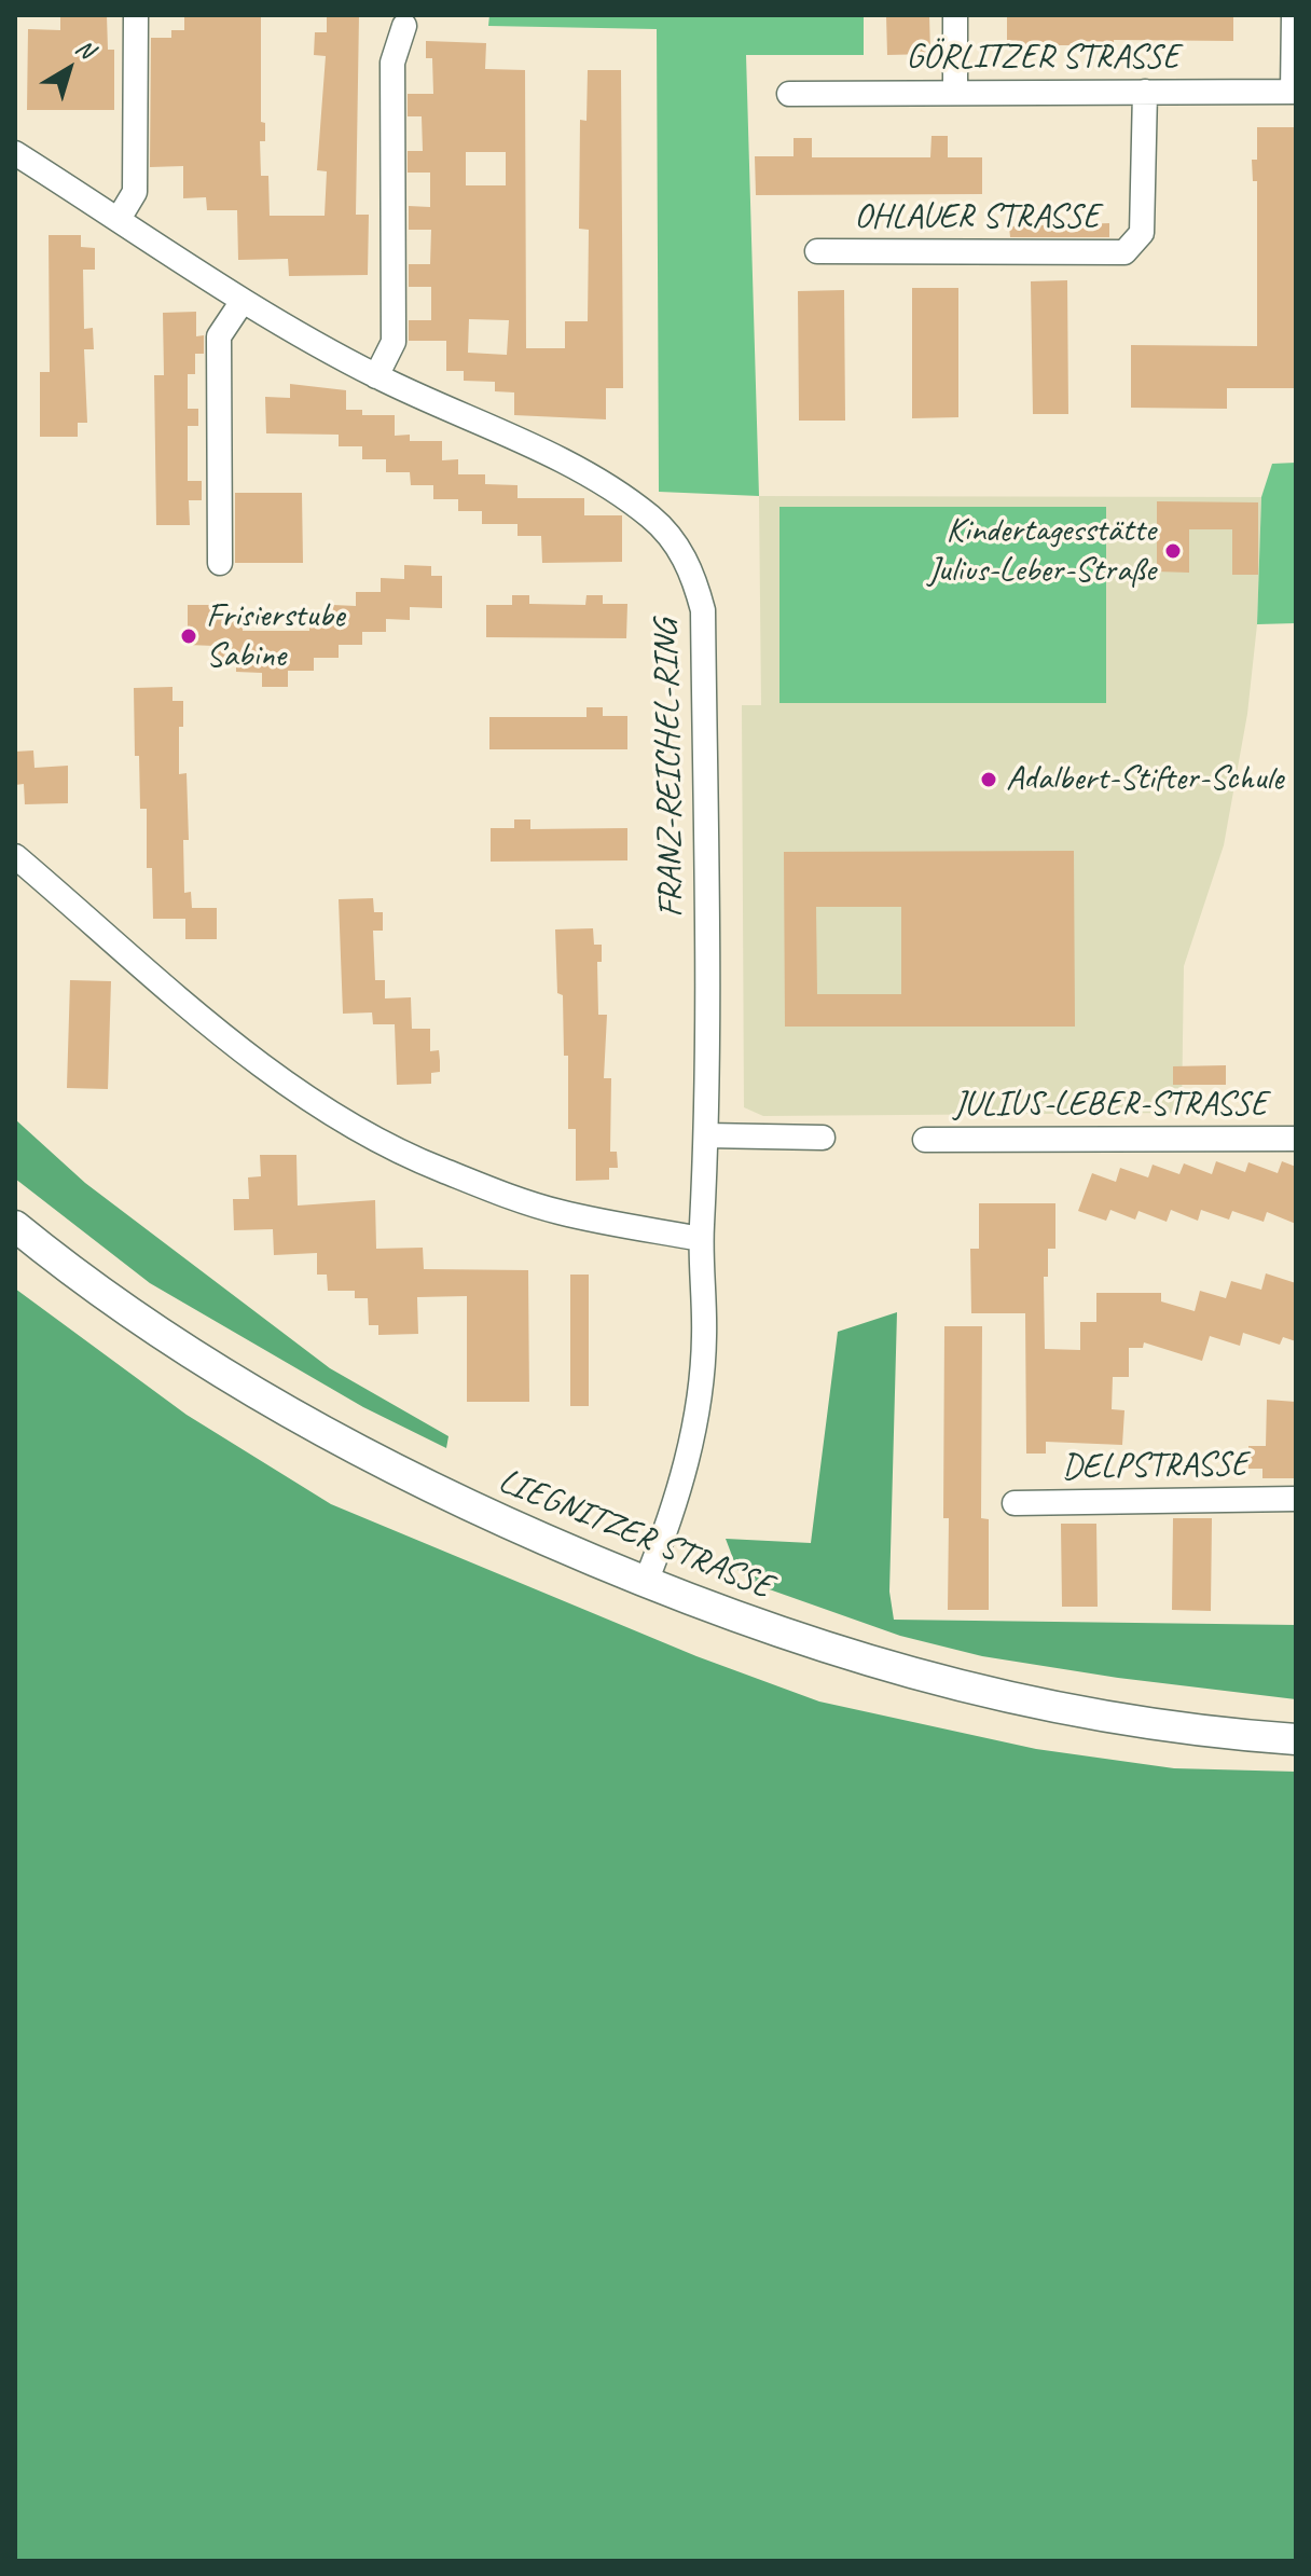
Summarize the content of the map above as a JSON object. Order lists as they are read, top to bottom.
{
  "streets": {
    "main road": ["LIEGNITZER STRASSE"],
    "street": [
      "GÖRLITZER STRASSE",
      "OHLAUER STRASSE",
      "FRANZ-REICHEL-RING",
      "JULIUS-LEBER-STRASSE",
      "DELPSTRASSE"
    ]
  },
  "crossings": [
    ["GÖRLITZER STRASSE", "OHLAUER STRASSE"],
    ["FRANZ-REICHEL-RING", "LIEGNITZER STRASSE"]
  ],
  "places": ["Kindertagesstätte Julius-Leber-Straße", "Frisierstube Sabine", "Adalbert-Stifter-Schule"],
  "north": "top right"
}
